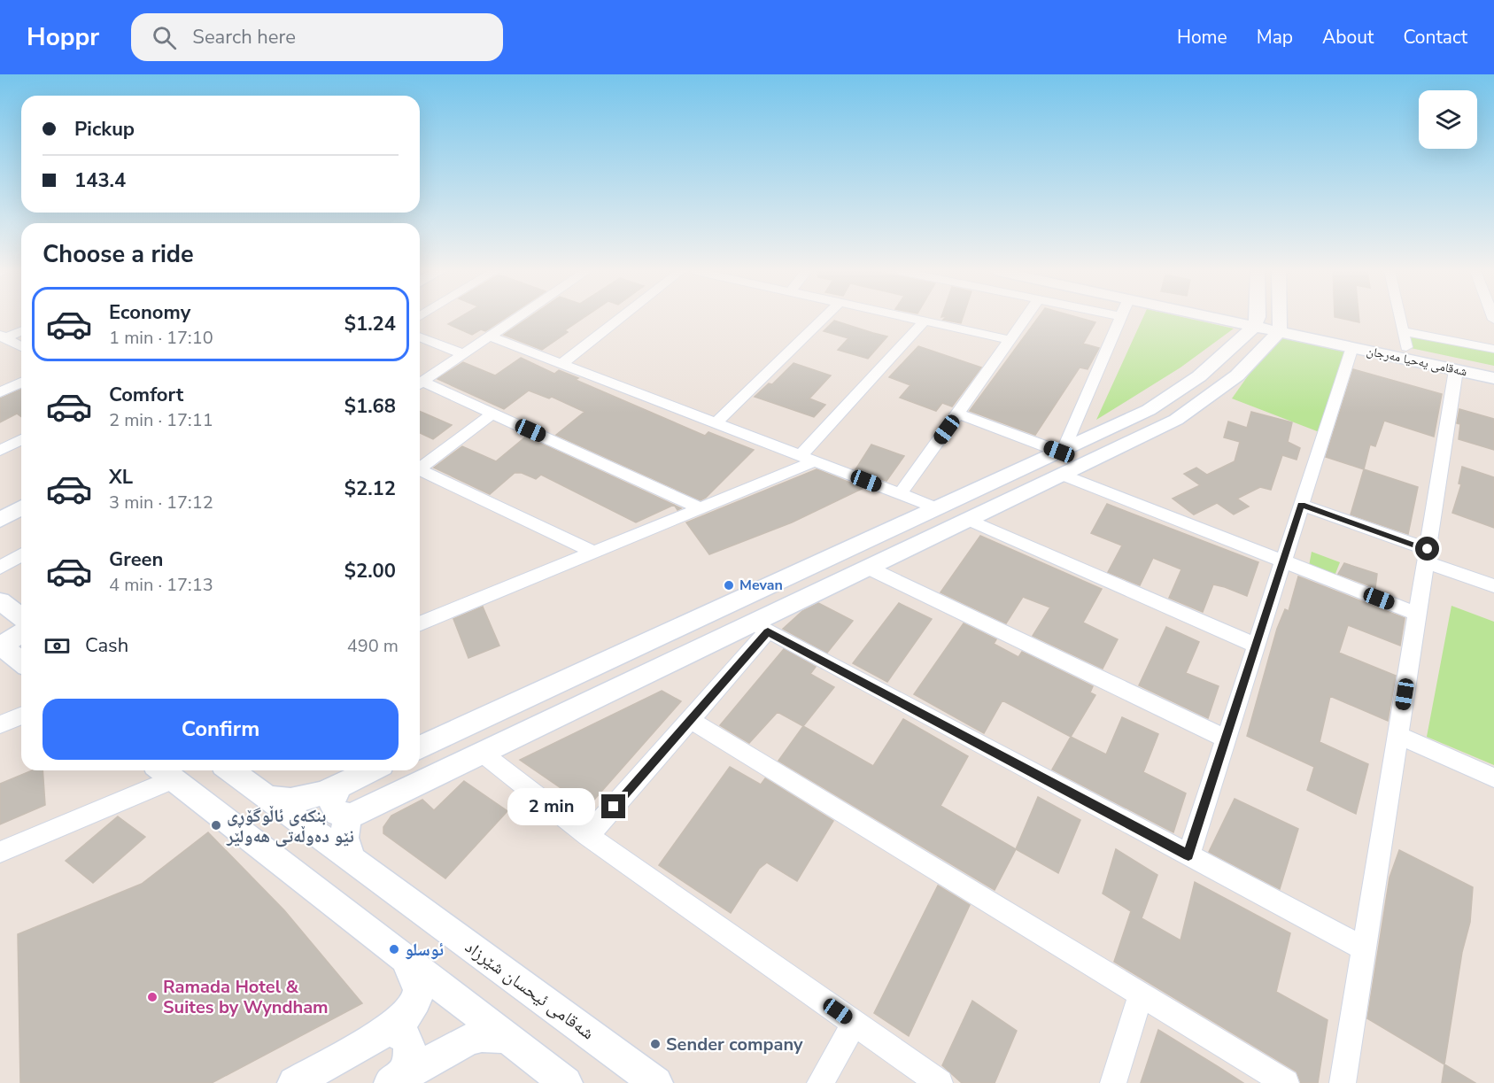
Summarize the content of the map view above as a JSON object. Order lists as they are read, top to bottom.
{
  "streets": {
    "street": ["شەقامی یەحیا مەرجان", "شەقامی ئیحسان شێرزاد"]
  },
  "places": [
    "Mevan",
    "بنکەی ئاڵوگۆڕی نێو دەوڵەتی هەولێر",
    "ئوسلو",
    "Ramada Hotel & Suites by Wyndham",
    "Sender company"
  ],
  "page": {
    "header": "Hoppr",
    "search": "Search here",
    "nav": [
      "Home",
      "Map",
      "About",
      "Contact"
    ],
    "banner": ["Pickup", "143.4"],
    "heading": "Choose a ride",
    "list": [
      {
        "name": "Economy",
        "note": "1 min · 17:10",
        "value": "$1.24"
      },
      {
        "name": "Comfort",
        "note": "2 min · 17:11",
        "value": "$1.68"
      },
      {
        "name": "XL",
        "note": "3 min · 17:12",
        "value": "$2.12"
      },
      {
        "name": "Green",
        "note": "4 min · 17:13",
        "value": "$2.00"
      }
    ],
    "pay": ["Cash", "490 m"],
    "buttons": "Confirm",
    "bubble": "2 min"
  }
}
